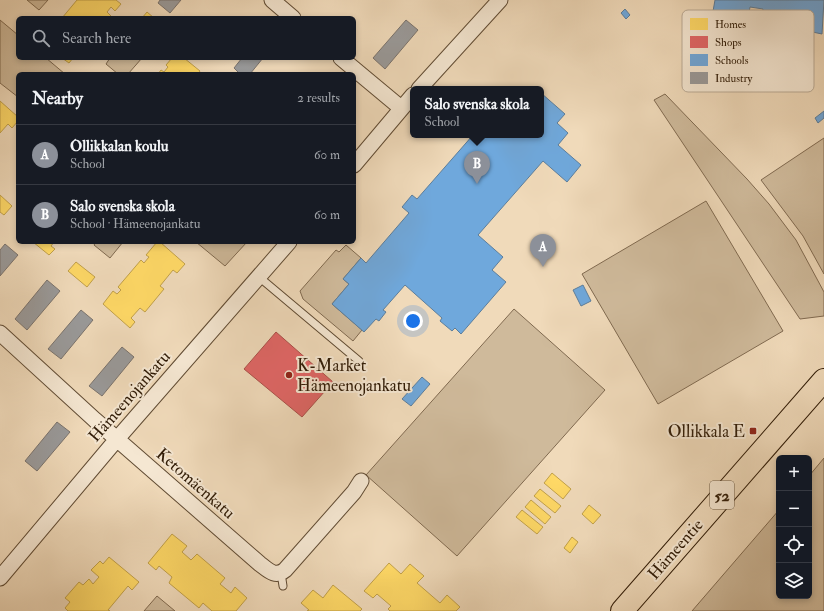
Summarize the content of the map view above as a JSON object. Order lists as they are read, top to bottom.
{
  "streets": {
    "main road": ["52", "Hämeentie"],
    "street": ["Hämeenojankatu", "Ketomäenkatu"]
  },
  "crossings": [
    ["Hämeenojankatu", "Ketomäenkatu"]
  ],
  "places": {
    "other": ["K-Market Hämeenojankatu"],
    "transit": ["Ollikkala E"]
  },
  "legend": [
    "Homes",
    "Shops",
    "Schools",
    "Industry"
  ],
  "page": {
    "search": "Search here",
    "heading": ["Nearby", "2 results"],
    "popup": ["Salo svenska skola", "School"],
    "list": [
      {
        "mark": "A",
        "name": "Ollikkalan koulu",
        "note": "School",
        "value": "60 m"
      },
      {
        "mark": "B",
        "name": "Salo svenska skola",
        "note": "School · Hämeenojankatu",
        "value": "60 m"
      }
    ],
    "pins": ["B", "A"],
    "map_buttons": ["+", "−"]
  }
}
